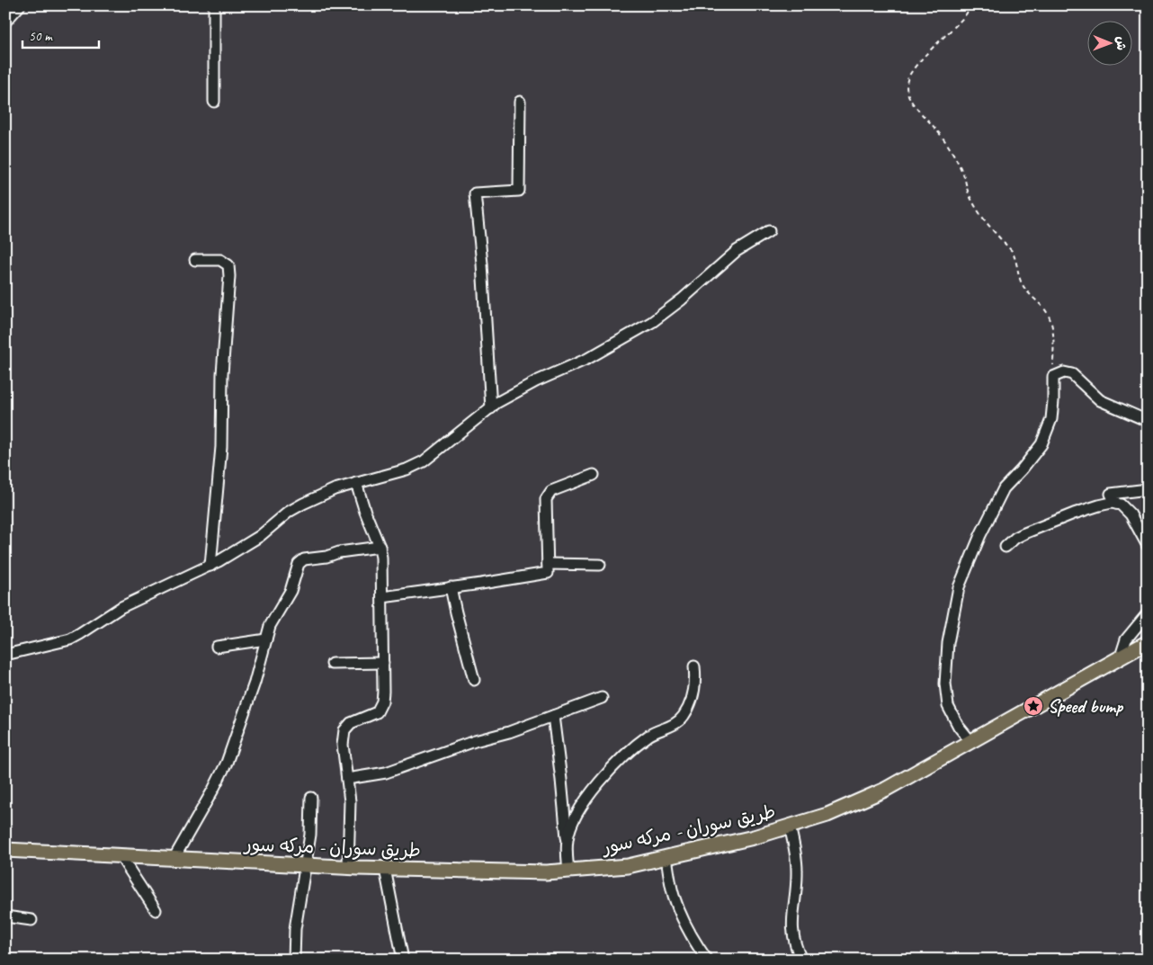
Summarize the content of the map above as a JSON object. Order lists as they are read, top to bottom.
{
  "streets": {
    "main road": ["طريق سوران - مركه سور"]
  },
  "places": {
    "place": ["Speed bump"]
  },
  "scale_bar": "50 m",
  "north": "right"
}
